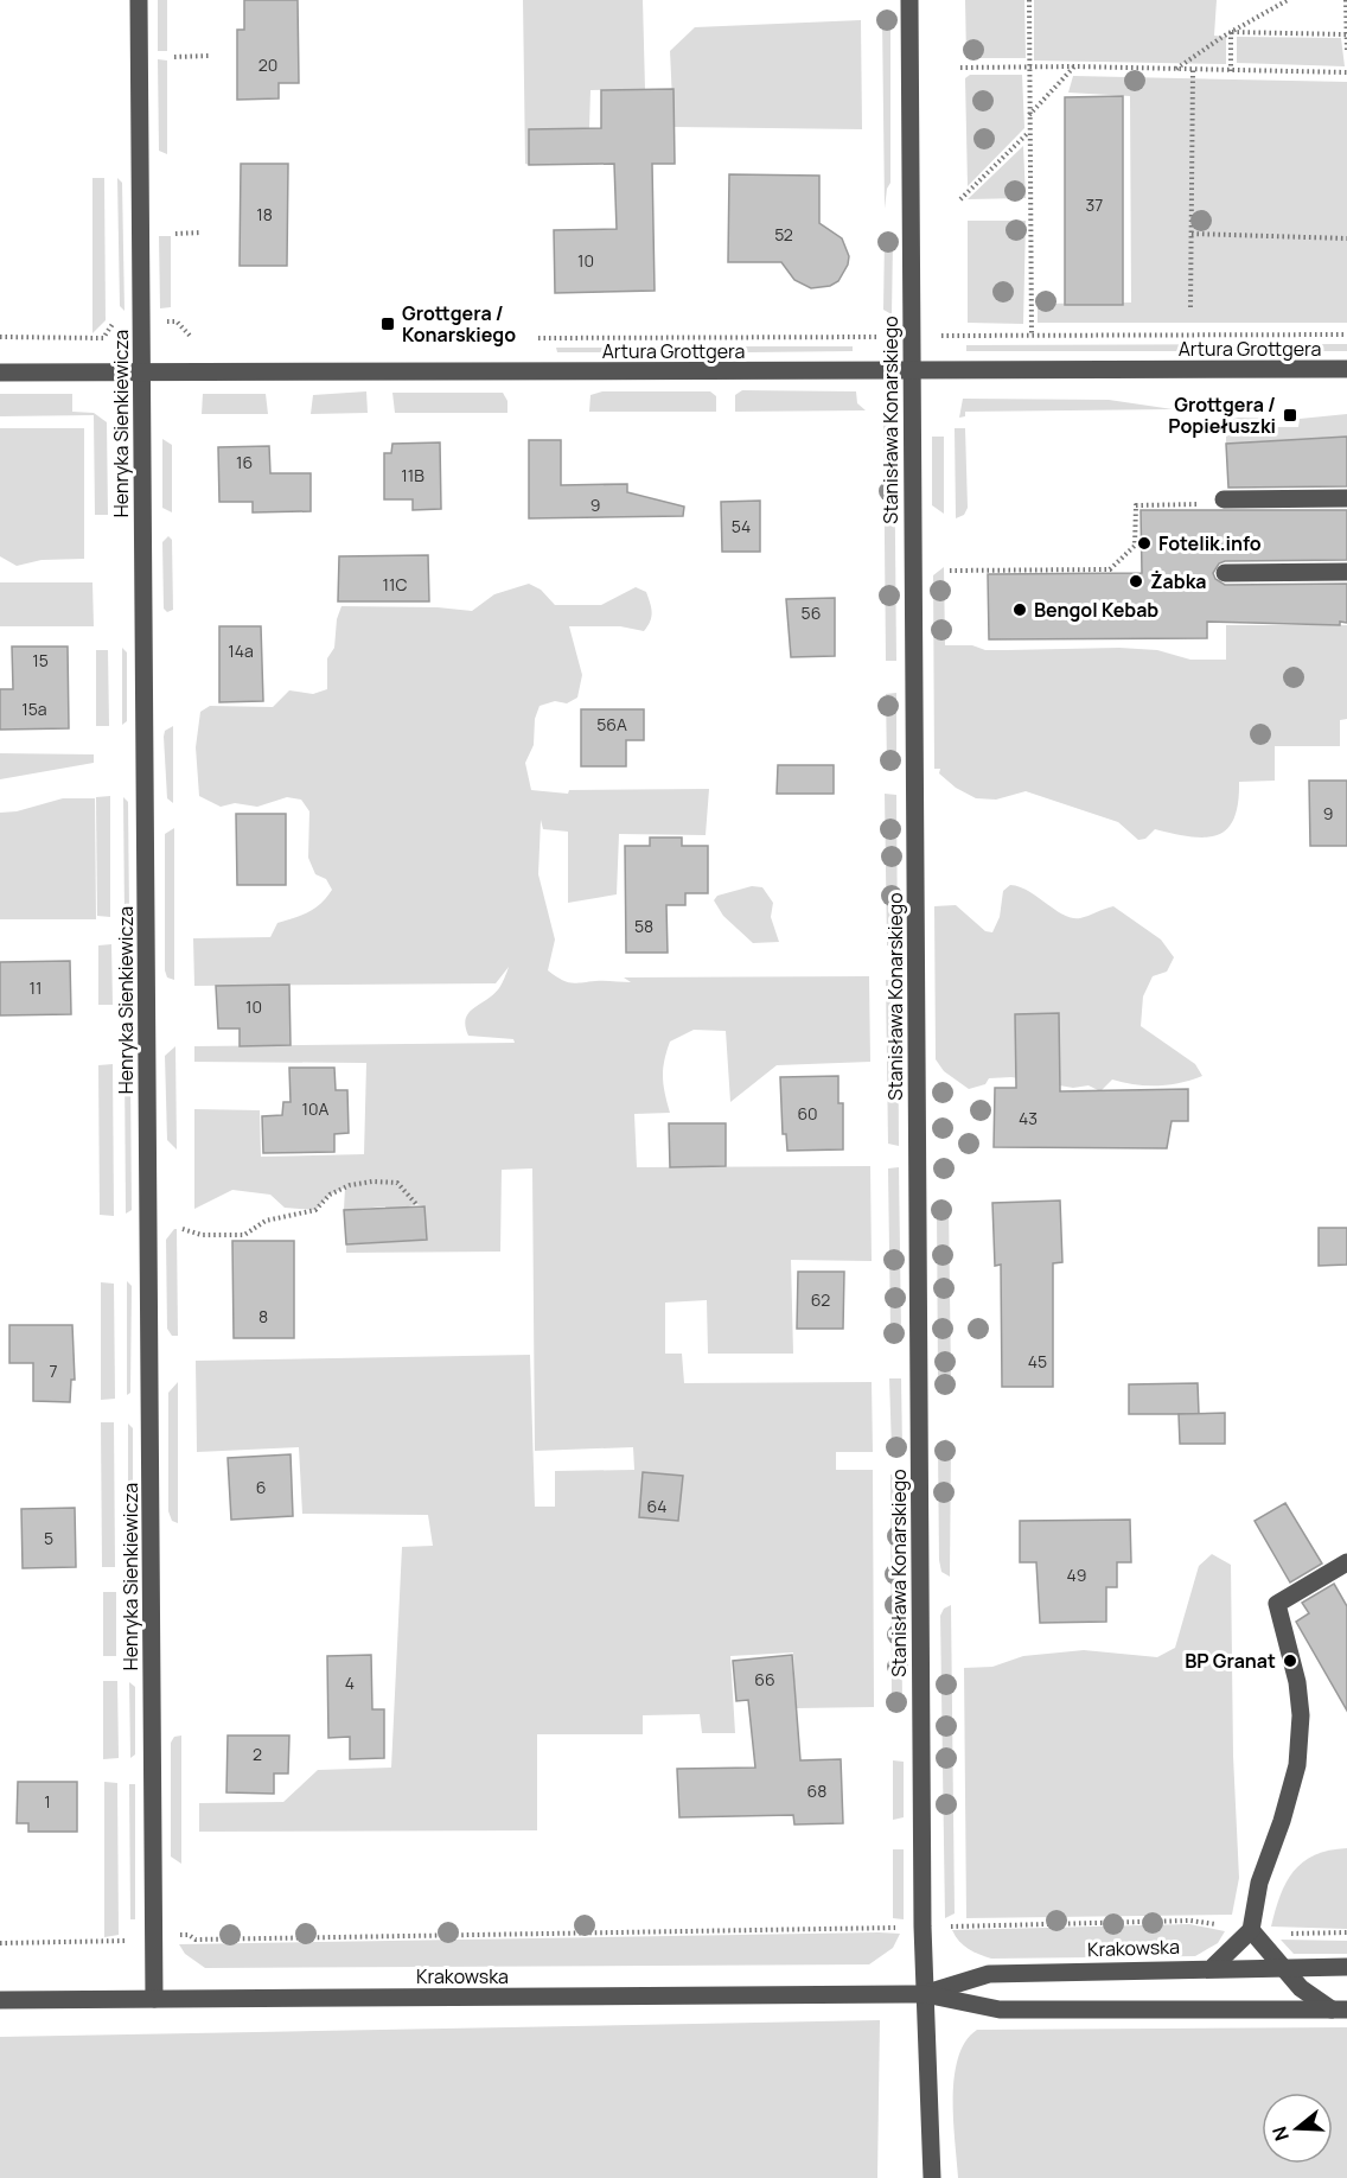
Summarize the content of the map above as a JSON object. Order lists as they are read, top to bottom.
{
  "streets": {
    "street": [
      "Artura Grottgera",
      "Stanisława Konarskiego",
      "Henryka Sienkiewicza",
      "Krakowska"
    ]
  },
  "crossings": [
    ["Artura Grottgera", "Stanisława Konarskiego"],
    ["Artura Grottgera", "Henryka Sienkiewicza"],
    ["Stanisława Konarskiego", "Krakowska"],
    ["Henryka Sienkiewicza", "Krakowska"]
  ],
  "places": {
    "transit": ["Grottgera / Konarskiego", "Grottgera / Popiełuszki"],
    "other": [
      "Fotelik.info",
      "Żabka",
      "Bengol Kebab",
      "BP Granat"
    ]
  },
  "house_numbers": [
    "20",
    "37",
    "18",
    "52",
    "10",
    "16",
    "11B",
    "9",
    "54",
    "11C",
    "56",
    "14a",
    "15",
    "15a",
    "56A",
    "9",
    "58",
    "11",
    "10",
    "10A",
    "60",
    "43",
    "62",
    "8",
    "45",
    "7",
    "6",
    "64",
    "5",
    "49",
    "66",
    "4",
    "2",
    "68",
    "1"
  ],
  "north": "left"
}
